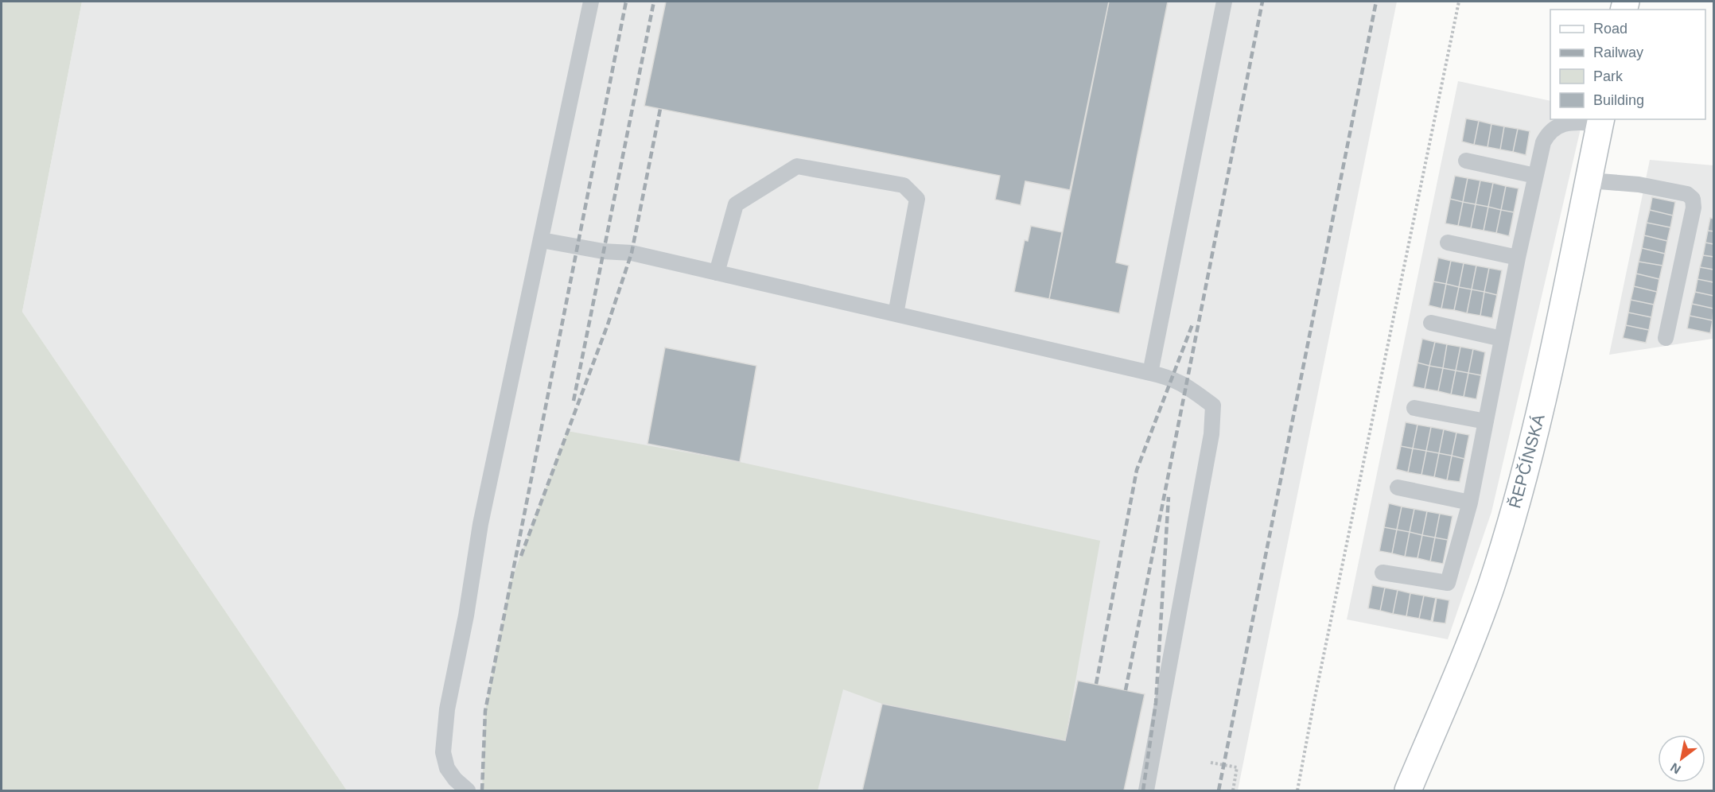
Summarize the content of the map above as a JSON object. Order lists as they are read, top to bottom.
{
  "streets": {
    "street": ["ŘEPČÍNSKÁ"]
  },
  "legend": [
    "Road",
    "Railway",
    "Park",
    "Building"
  ],
  "north": "bottom left"
}
